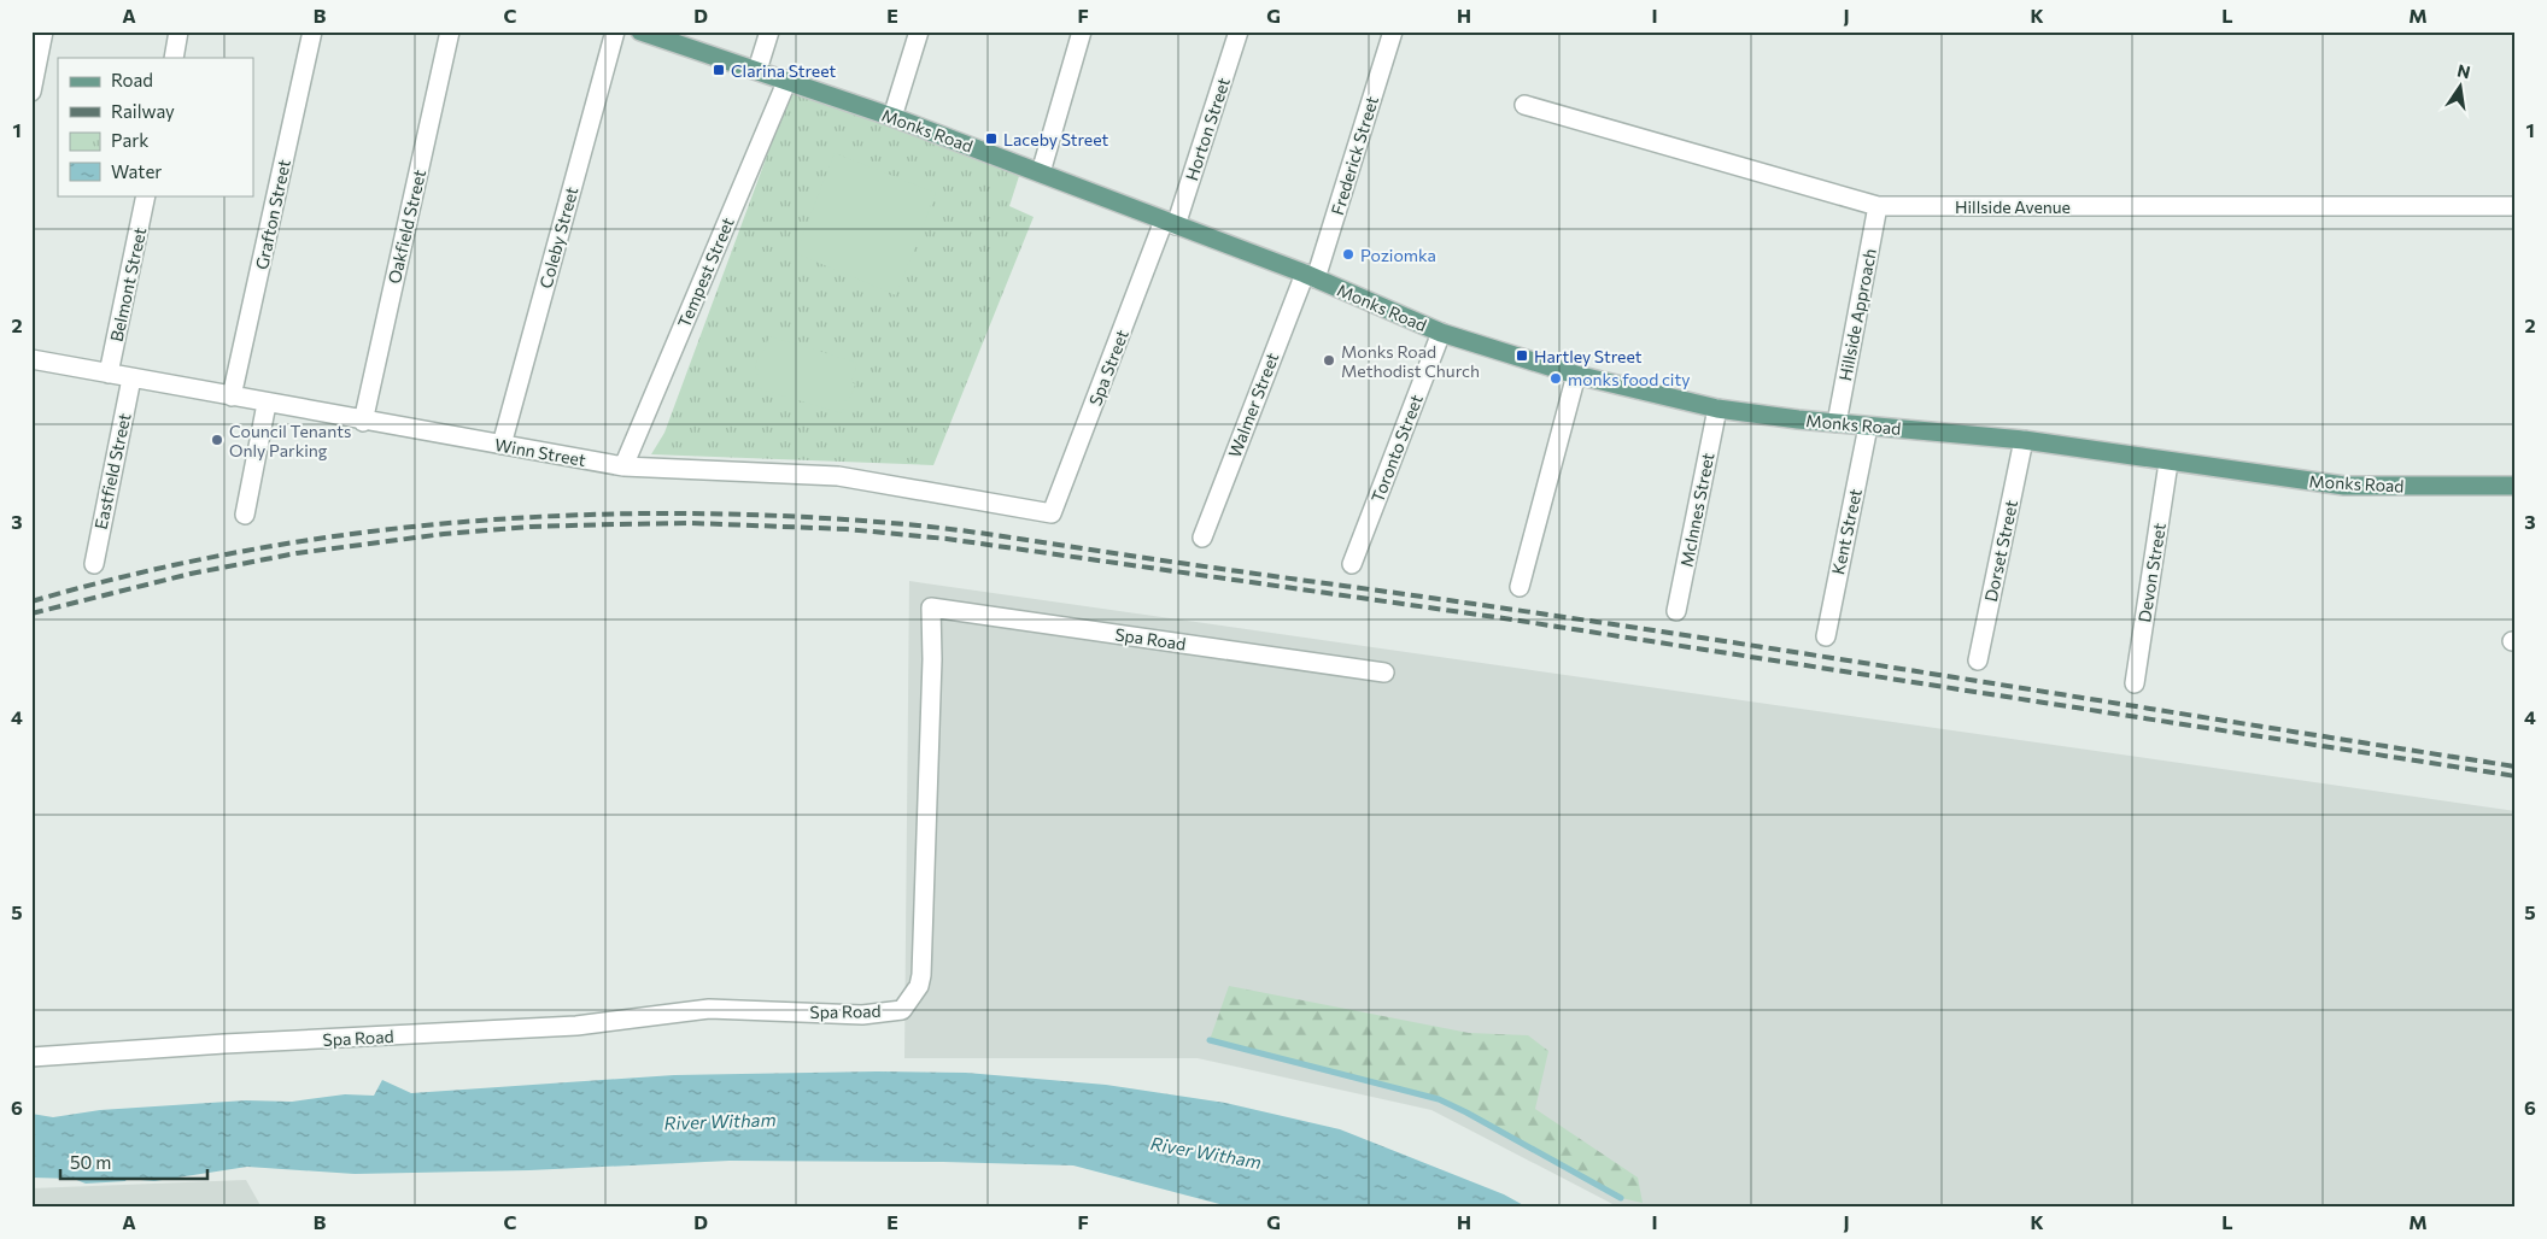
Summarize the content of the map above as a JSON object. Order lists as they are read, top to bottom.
{
  "streets": {
    "main road": ["Monks Road"],
    "street": [
      "Horton Street",
      "Frederick Street",
      "Hillside Avenue",
      "Grafton Street",
      "Oakfield Street",
      "Coleby Street",
      "Tempest Street",
      "Belmont Street",
      "Hillside Approach",
      "Spa Street",
      "Walmer Street",
      "Toronto Street",
      "Winn Street",
      "Eastfield Street",
      "McInnes Street",
      "Kent Street",
      "Dorset Street",
      "Devon Street",
      "Spa Road"
    ]
  },
  "crossings": [
    ["Horton Street", "Monks Road"],
    ["Horton Street", "Spa Street"],
    ["Monks Road", "Frederick Street"],
    ["Monks Road", "Tempest Street"],
    ["Monks Road", "Hillside Approach"],
    ["Monks Road", "Spa Street"],
    ["Monks Road", "Walmer Street"],
    ["Monks Road", "Toronto Street"],
    ["Monks Road", "McInnes Street"],
    ["Monks Road", "Kent Street"],
    ["Monks Road", "Dorset Street"],
    ["Monks Road", "Devon Street"],
    ["Frederick Street", "Walmer Street"],
    ["Hillside Avenue", "Hillside Approach"],
    ["Grafton Street", "Winn Street"],
    ["Oakfield Street", "Winn Street"],
    ["Coleby Street", "Winn Street"],
    ["Tempest Street", "Winn Street"],
    ["Belmont Street", "Winn Street"],
    ["Spa Street", "Winn Street"],
    ["Winn Street", "Eastfield Street"]
  ],
  "water": ["River Witham"],
  "places": {
    "transit": ["Clarina Street", "Laceby Street", "Hartley Street"],
    "other": [
      "Poziomka",
      "Monks Road Methodist Church",
      "monks food city",
      "Council Tenants Only Parking"
    ]
  },
  "legend": [
    "Road",
    "Railway",
    "Park",
    "Water"
  ],
  "scale_bar": "50 m",
  "north": "top",
  "grid": {
    "columns": [
      "A",
      "B",
      "C",
      "D",
      "E",
      "F",
      "G",
      "H",
      "I",
      "J",
      "K",
      "L",
      "M"
    ],
    "rows": [
      "1",
      "2",
      "3",
      "4",
      "5",
      "6"
    ]
  }
}
